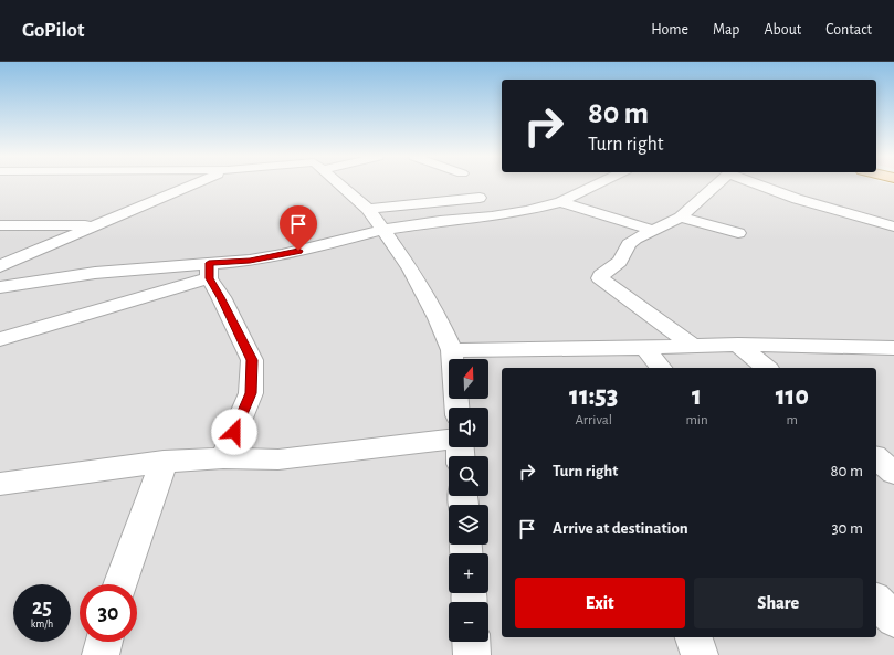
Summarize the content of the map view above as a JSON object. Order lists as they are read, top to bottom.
{
  "north": "top",
  "page": {
    "header": "GoPilot",
    "nav": [
      "Home",
      "Map",
      "About",
      "Contact"
    ],
    "turn": ["80 m", "Turn right"],
    "map_buttons": ["+", "−"],
    "eta": [
      "11:53",
      "Arrival",
      "1",
      "min",
      "110",
      "m"
    ],
    "list": [
      {
        "name": "Turn right",
        "value": "80 m"
      },
      {
        "name": "Arrive at destination",
        "value": "30 m"
      }
    ],
    "buttons": ["Exit", "Share"],
    "speed": "25 km/h",
    "limit": "30"
  }
}
